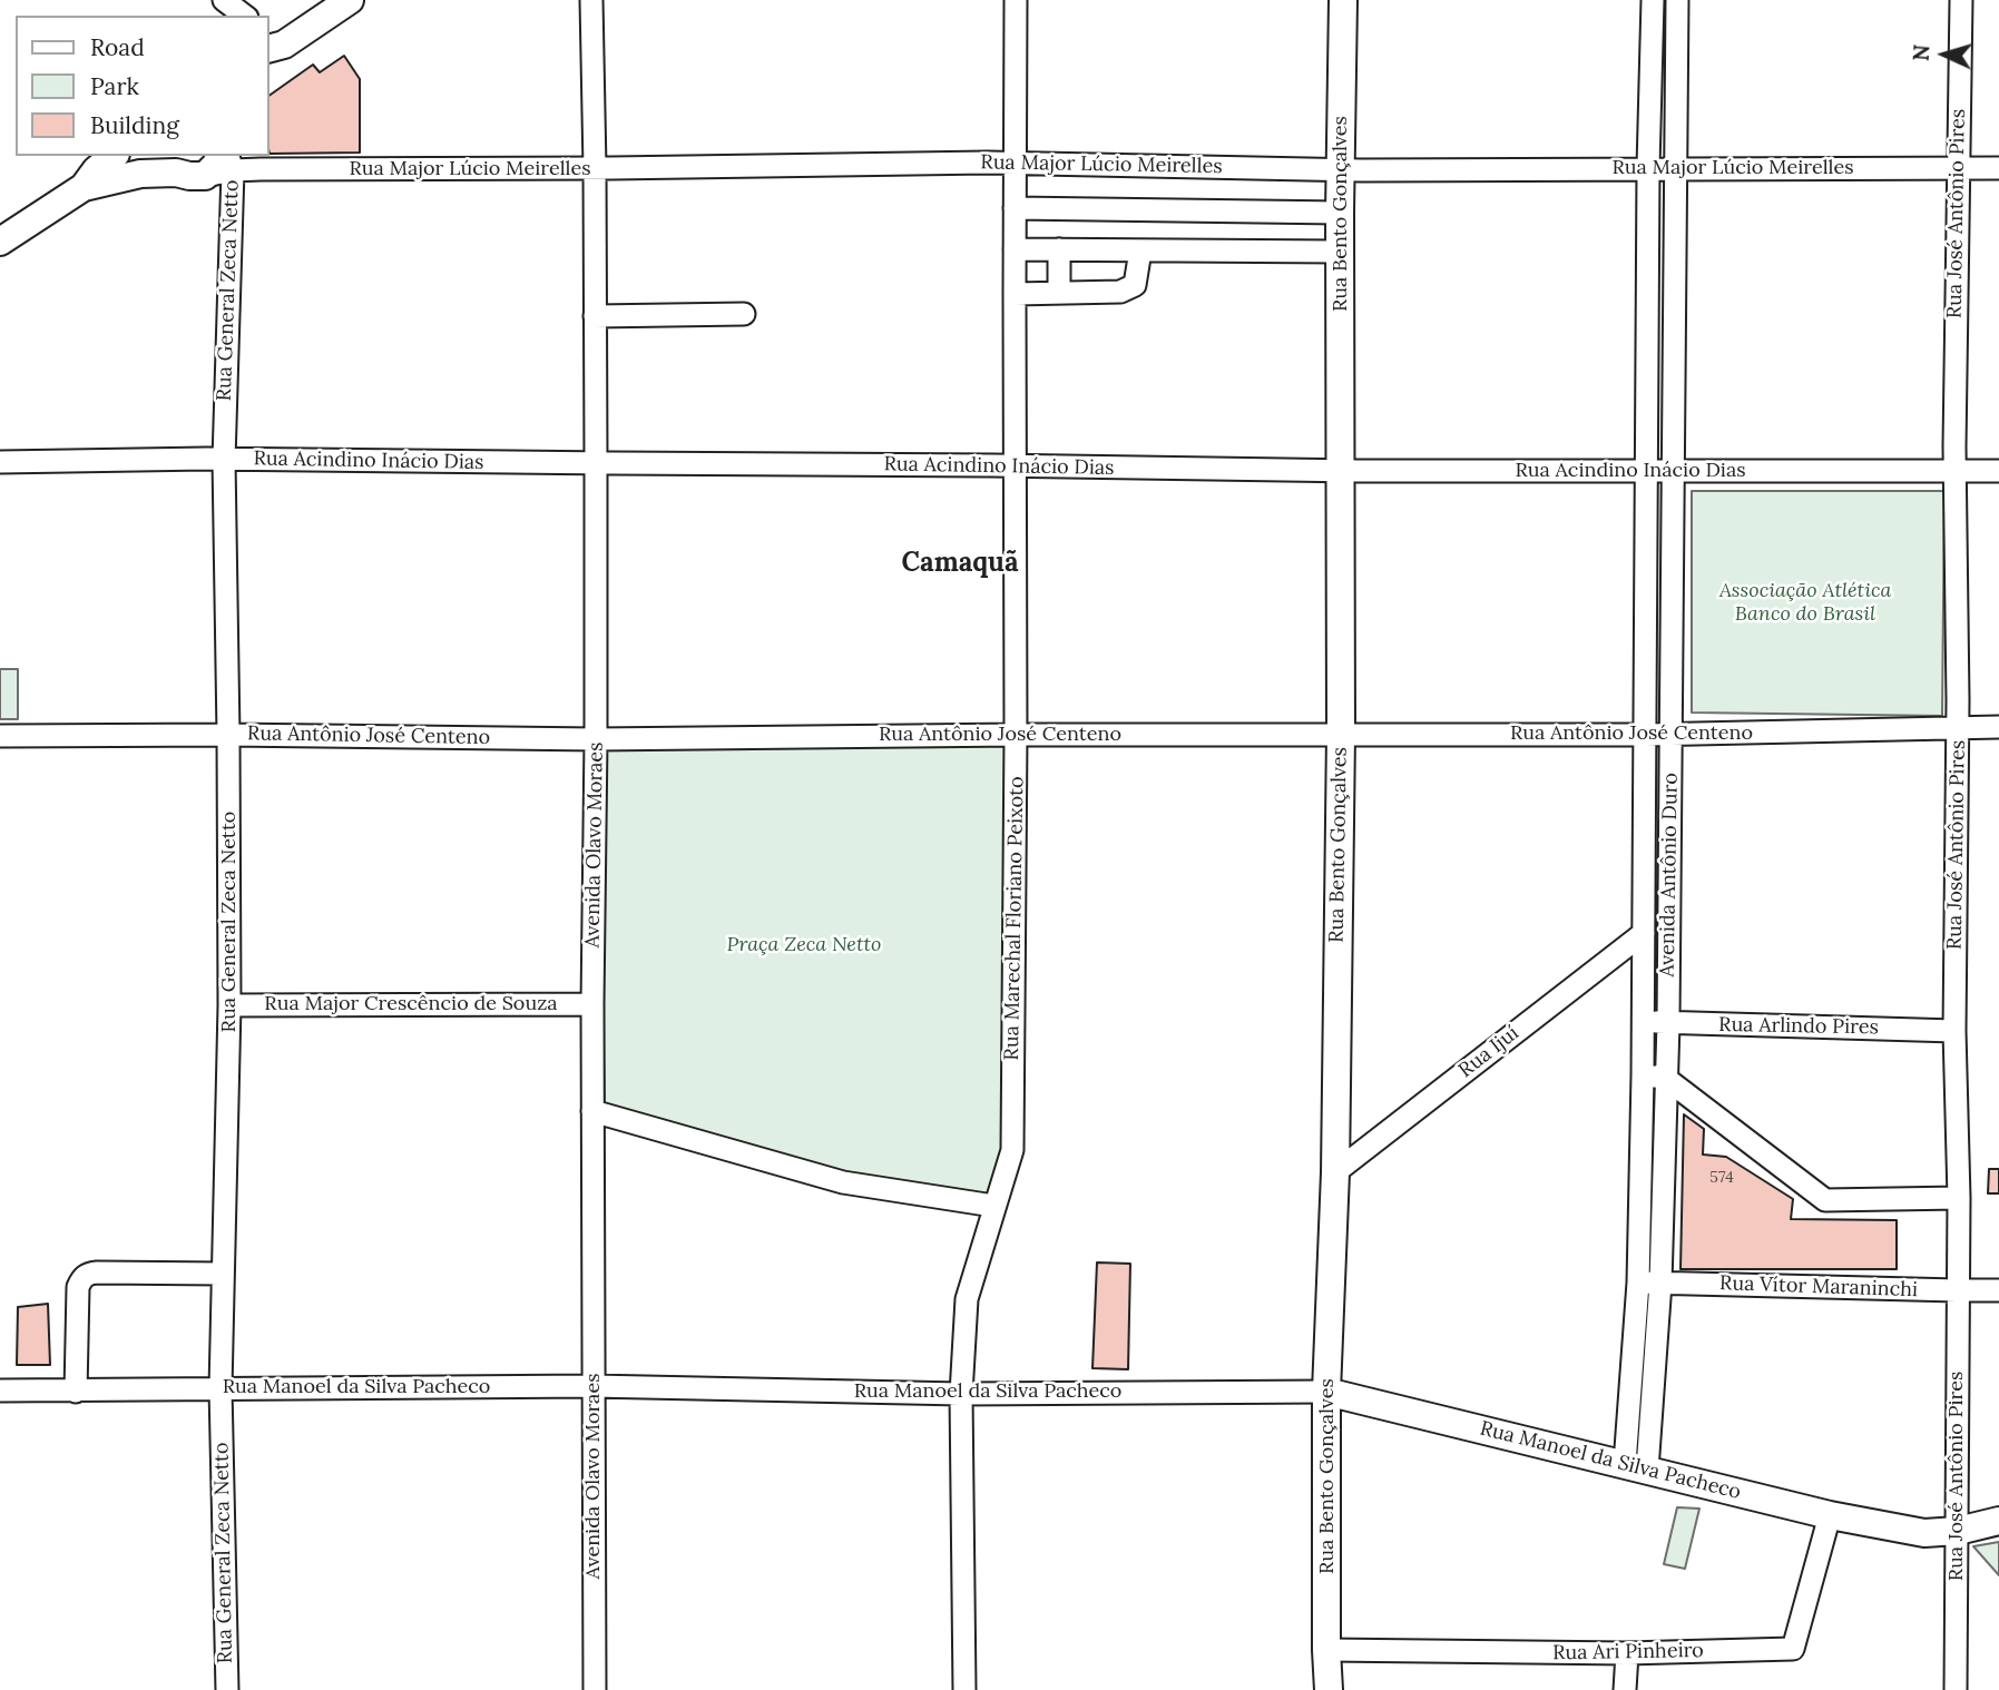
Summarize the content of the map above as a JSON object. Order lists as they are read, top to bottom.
{
  "streets": {
    "main road": ["Rua Bento Gonçalves", "Rua Manoel da Silva Pacheco"],
    "street": [
      "Rua Major Lúcio Meirelles",
      "Rua José Antônio Pires",
      "Rua General Zeca Netto",
      "Rua Acindino Inácio Dias",
      "Rua Antônio José Centeno",
      "Avenida Olavo Moraes",
      "Avenida Antônio Duro",
      "Rua Marechal Floriano Peixoto",
      "Rua Major Crescêncio de Souza",
      "Rua Arlindo Pires",
      "Rua Ijuí",
      "Rua Vítor Maraninchi",
      "Rua Ari Pinheiro"
    ]
  },
  "crossings": [
    ["Rua Major Lúcio Meirelles", "Rua Bento Gonçalves"],
    ["Rua Major Lúcio Meirelles", "Rua José Antônio Pires"],
    ["Rua Major Lúcio Meirelles", "Rua General Zeca Netto"],
    ["Rua Major Lúcio Meirelles", "Avenida Olavo Moraes"],
    ["Rua Major Lúcio Meirelles", "Avenida Antônio Duro"],
    ["Rua Major Lúcio Meirelles", "Rua Marechal Floriano Peixoto"],
    ["Rua Bento Gonçalves", "Rua Acindino Inácio Dias"],
    ["Rua Bento Gonçalves", "Rua Antônio José Centeno"],
    ["Rua Bento Gonçalves", "Rua Ijuí"],
    ["Rua Bento Gonçalves", "Rua Manoel da Silva Pacheco"],
    ["Rua Bento Gonçalves", "Rua Ari Pinheiro"],
    ["Rua José Antônio Pires", "Rua Acindino Inácio Dias"],
    ["Rua José Antônio Pires", "Rua Antônio José Centeno"],
    ["Rua José Antônio Pires", "Rua Arlindo Pires"],
    ["Rua José Antônio Pires", "Rua Vítor Maraninchi"],
    ["Rua José Antônio Pires", "Rua Manoel da Silva Pacheco"],
    ["Rua General Zeca Netto", "Rua Acindino Inácio Dias"],
    ["Rua General Zeca Netto", "Rua Antônio José Centeno"],
    ["Rua General Zeca Netto", "Rua Major Crescêncio de Souza"],
    ["Rua General Zeca Netto", "Rua Manoel da Silva Pacheco"],
    ["Rua Acindino Inácio Dias", "Avenida Olavo Moraes"],
    ["Rua Acindino Inácio Dias", "Avenida Antônio Duro"],
    ["Rua Acindino Inácio Dias", "Rua Marechal Floriano Peixoto"],
    ["Rua Antônio José Centeno", "Avenida Olavo Moraes"],
    ["Rua Antônio José Centeno", "Avenida Antônio Duro"],
    ["Rua Antônio José Centeno", "Rua Marechal Floriano Peixoto"],
    ["Avenida Olavo Moraes", "Rua Major Crescêncio de Souza"],
    ["Avenida Olavo Moraes", "Rua Manoel da Silva Pacheco"],
    ["Avenida Antônio Duro", "Rua Arlindo Pires"],
    ["Avenida Antônio Duro", "Rua Ijuí"],
    ["Avenida Antônio Duro", "Rua Vítor Maraninchi"],
    ["Avenida Antônio Duro", "Rua Manoel da Silva Pacheco"],
    ["Rua Marechal Floriano Peixoto", "Rua Manoel da Silva Pacheco"],
    ["Rua Manoel da Silva Pacheco", "Rua Ari Pinheiro"]
  ],
  "districts": ["Camaquã"],
  "parks": ["Associação Atlética Banco do Brasil", "Praça Zeca Netto"],
  "house_numbers": ["574"],
  "legend": ["Road", "Park", "Building"],
  "north": "left"
}
